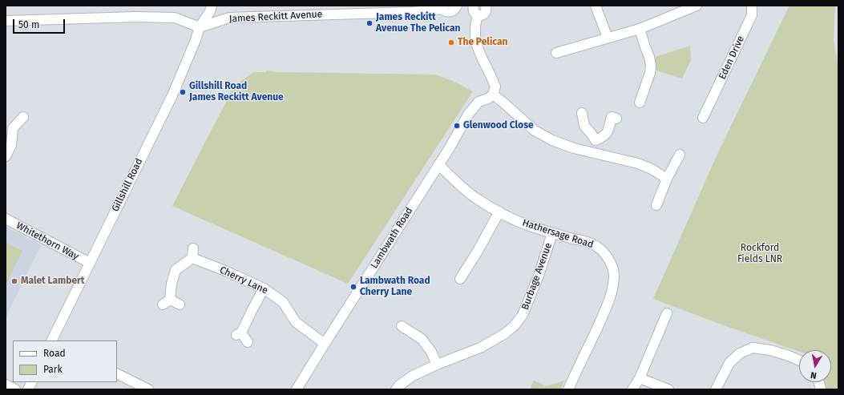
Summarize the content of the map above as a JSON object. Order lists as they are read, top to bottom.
{
  "streets": {
    "street": [
      "James Reckitt Avenue",
      "Eden Drive",
      "Gillshill Road",
      "Hathersage Road",
      "Lambwath Road",
      "Whitethorn Way",
      "Burbage Avenue",
      "Cherry Lane"
    ]
  },
  "crossings": [
    ["James Reckitt Avenue", "Gillshill Road"],
    ["Gillshill Road", "Whitethorn Way"],
    ["Hathersage Road", "Lambwath Road"],
    ["Hathersage Road", "Burbage Avenue"],
    ["Lambwath Road", "Cherry Lane"]
  ],
  "parks": ["Rockford Fields LNR"],
  "places": [
    "James Reckitt Avenue The Pelican",
    "The Pelican",
    "Gillshill Road James Reckitt Avenue",
    "Glenwood Close",
    "Malet Lambert",
    "Lambwath Road Cherry Lane"
  ],
  "legend": ["Road", "Park"],
  "scale_bar": "50 m",
  "north": "bottom"
}
